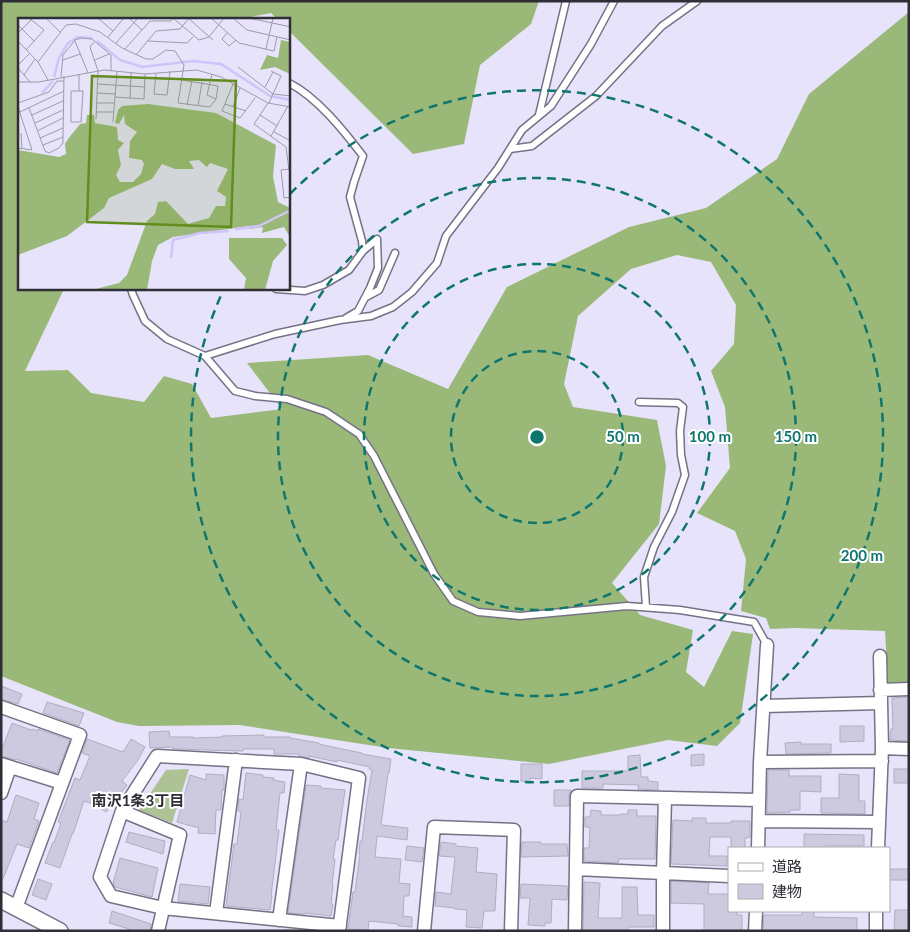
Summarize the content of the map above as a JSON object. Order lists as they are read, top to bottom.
{
  "districts": ["南沢1条3丁目"],
  "legend": ["道路", "建物"],
  "rings": [
    "50 m",
    "100 m",
    "150 m",
    "200 m"
  ]
}
